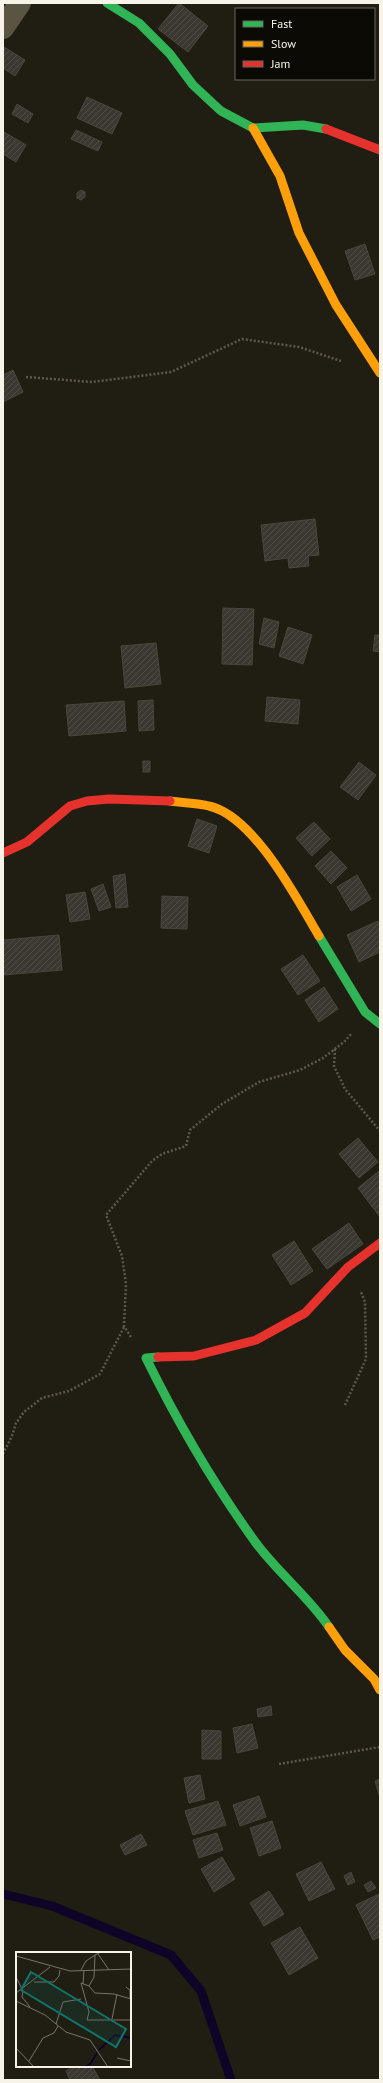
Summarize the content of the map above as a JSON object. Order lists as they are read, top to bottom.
{
  "legend": ["Fast", "Slow", "Jam"]
}
